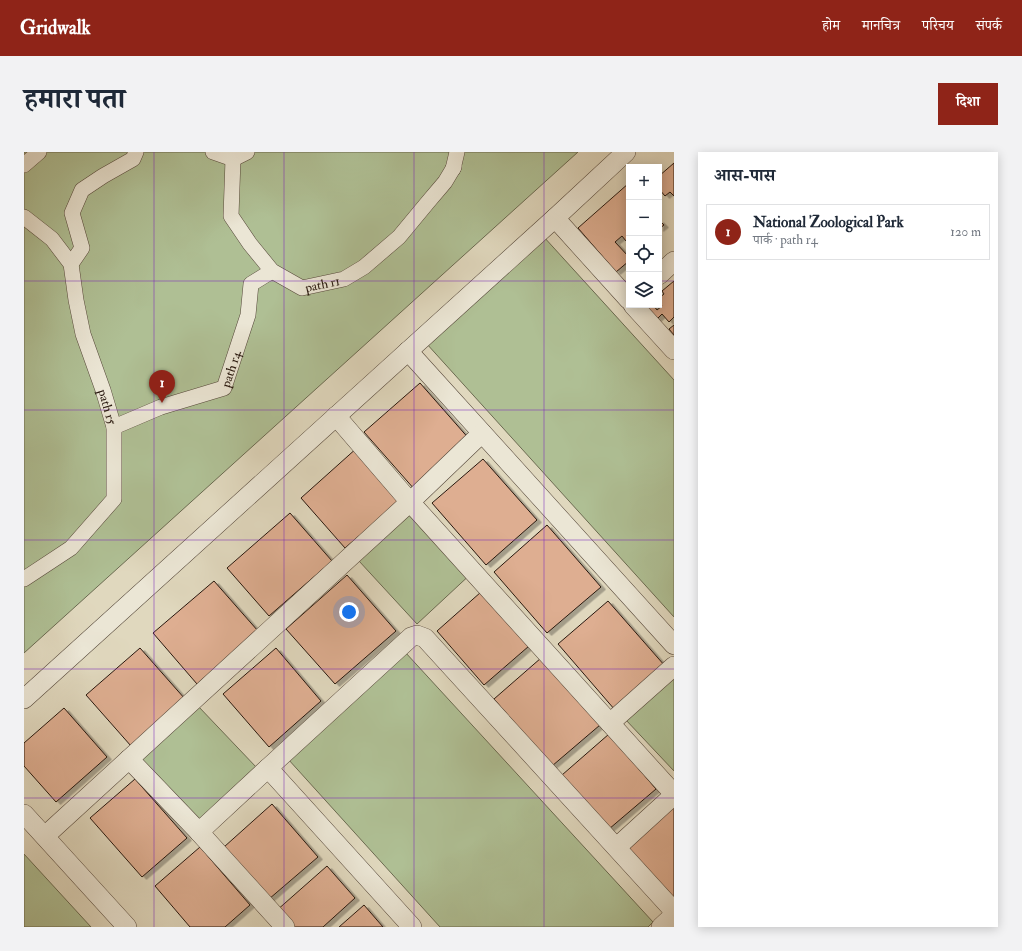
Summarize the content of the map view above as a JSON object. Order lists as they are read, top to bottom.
{
  "streets": {
    "street": ["path r1", "path r4", "path r5"]
  },
  "crossings": [
    ["path r1", "path r4"],
    ["path r4", "path r5"]
  ],
  "page": {
    "header": "Gridwalk",
    "nav": [
      "होम",
      "मानचित्र",
      "परिचय",
      "संपर्क"
    ],
    "title": "हमारा पता",
    "buttons": "दिशा",
    "heading": "आस-पास",
    "map_buttons": ["+", "−"],
    "list": [
      {
        "mark": "1",
        "name": "National Zoological Park",
        "note": "पार्क · path r4",
        "value": "120 m"
      }
    ],
    "pins": "1"
  }
}
